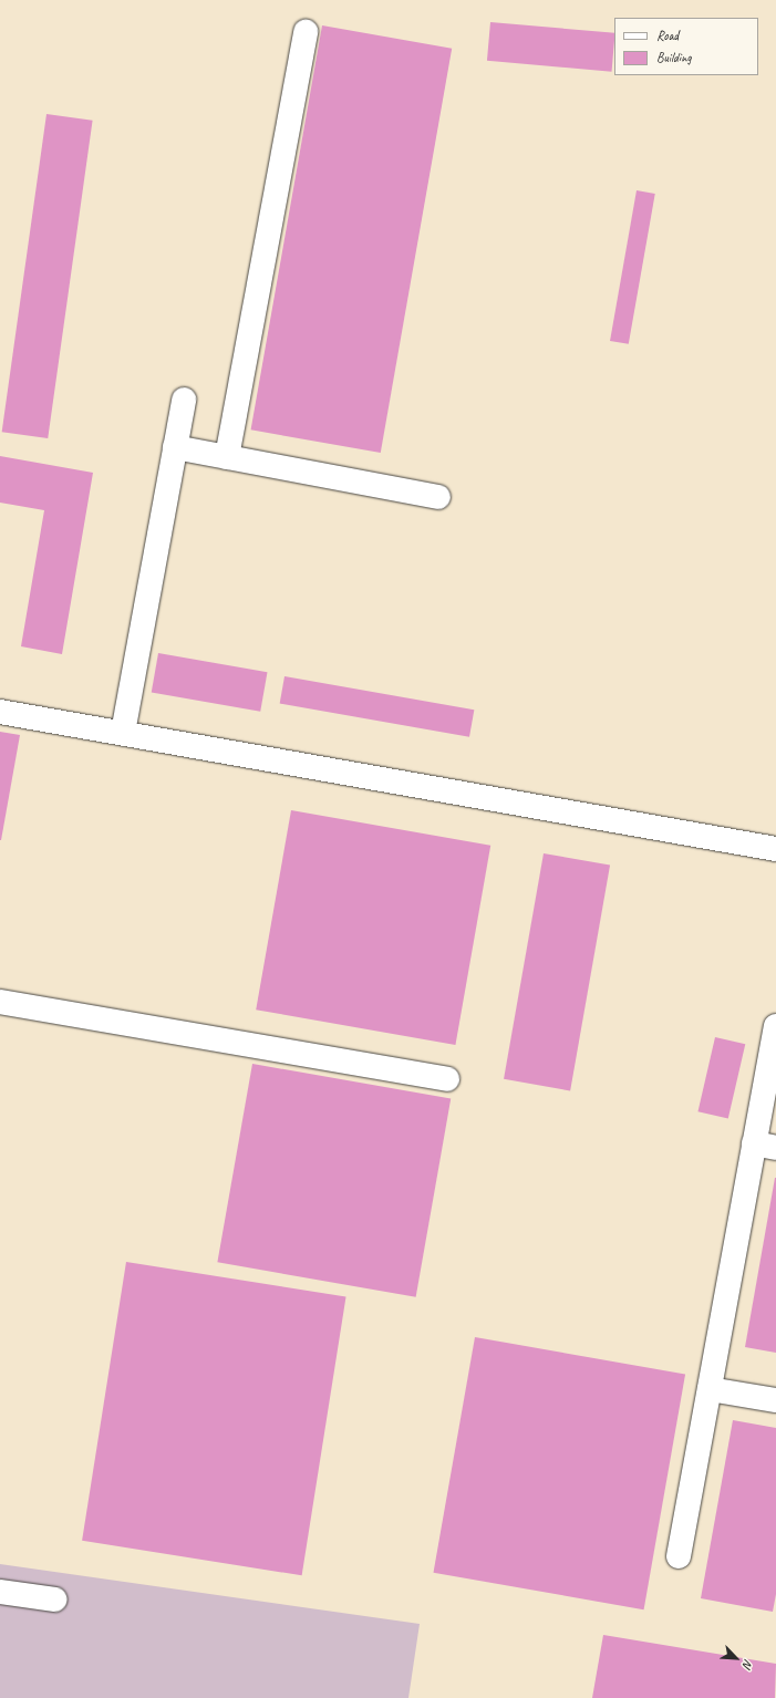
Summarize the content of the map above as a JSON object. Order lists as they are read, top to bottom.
{
  "legend": ["Road", "Building"],
  "north": "bottom right"
}
